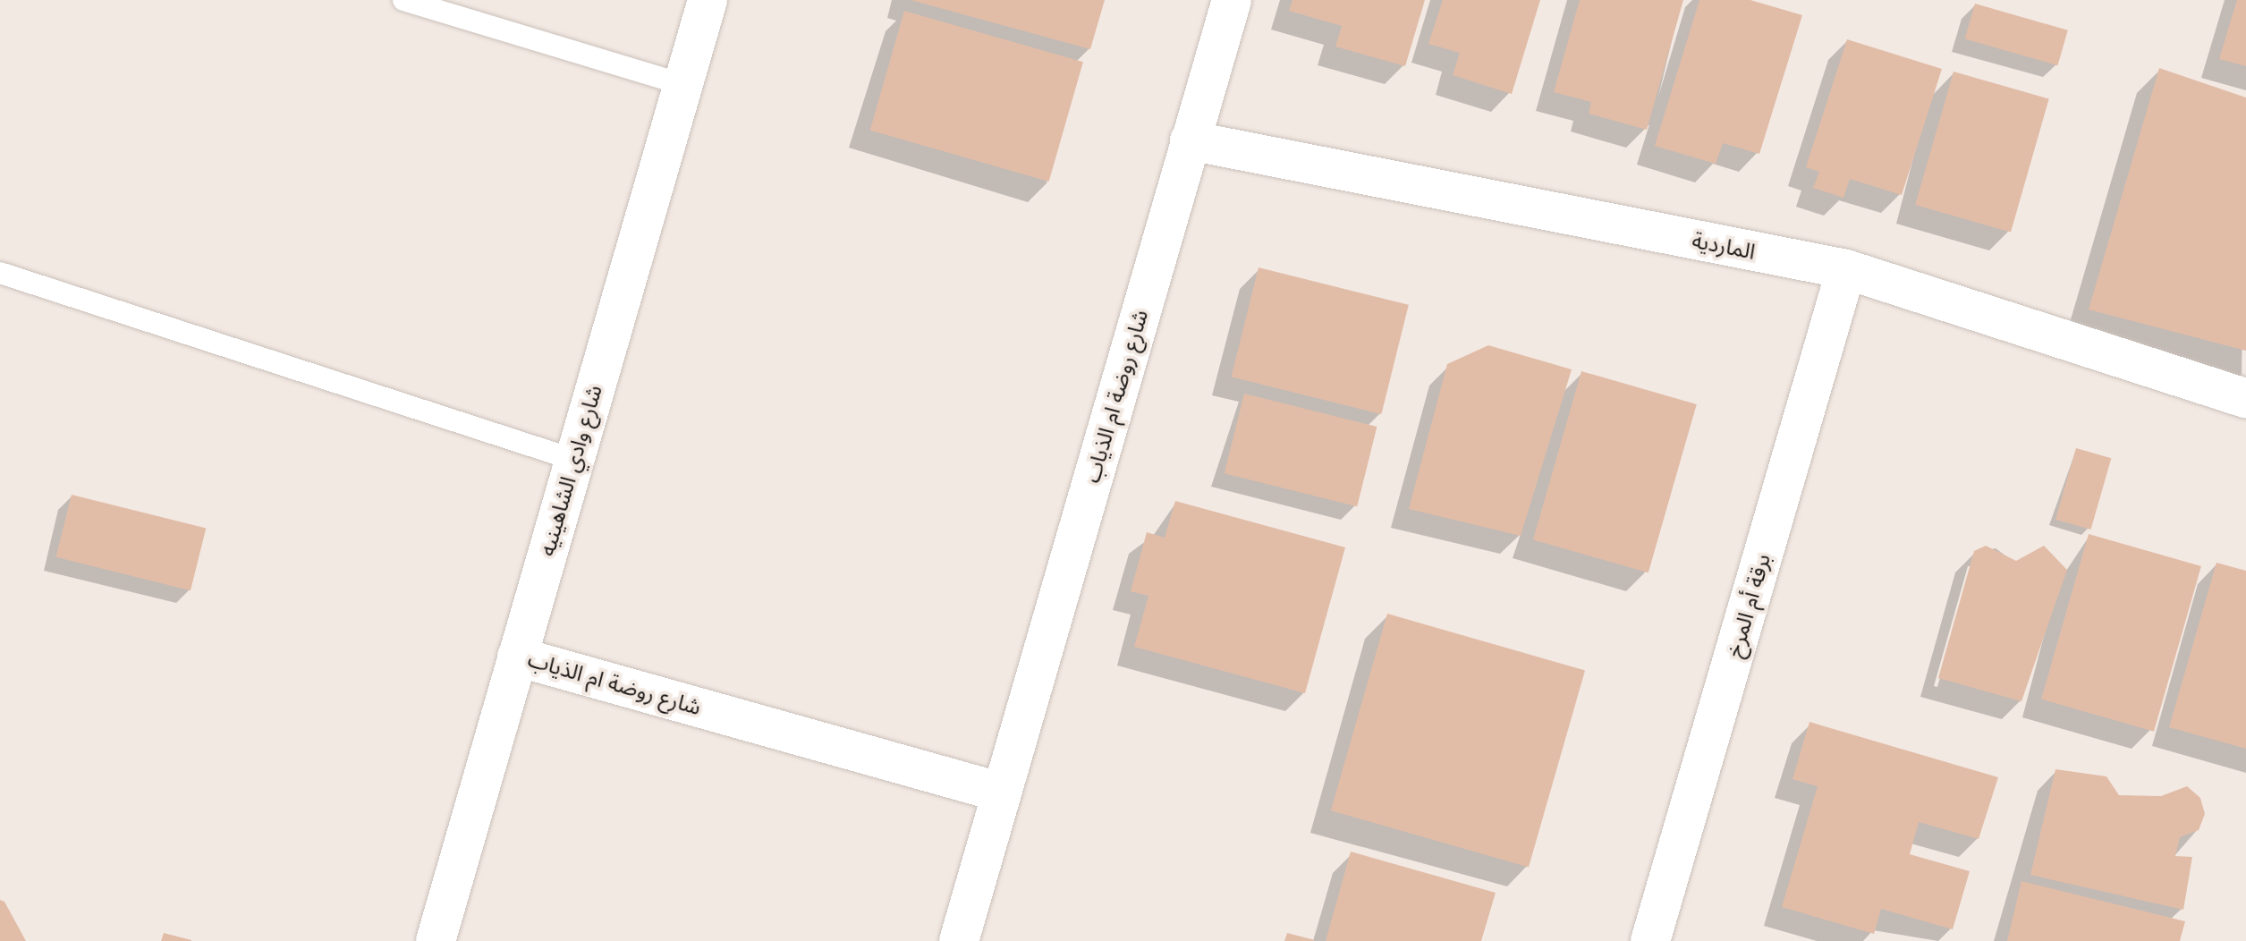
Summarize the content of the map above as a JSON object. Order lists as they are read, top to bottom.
{
  "streets": {
    "street": [
      "الماردية",
      "شارع روضة ام الذياب",
      "شارع وادي الشاهينيه",
      "برقة أم المرخ"
    ]
  },
  "crossings": [
    ["الماردية", "شارع روضة ام الذياب"],
    ["الماردية", "برقة أم المرخ"],
    ["شارع روضة ام الذياب", "شارع وادي الشاهينيه"]
  ]
}
